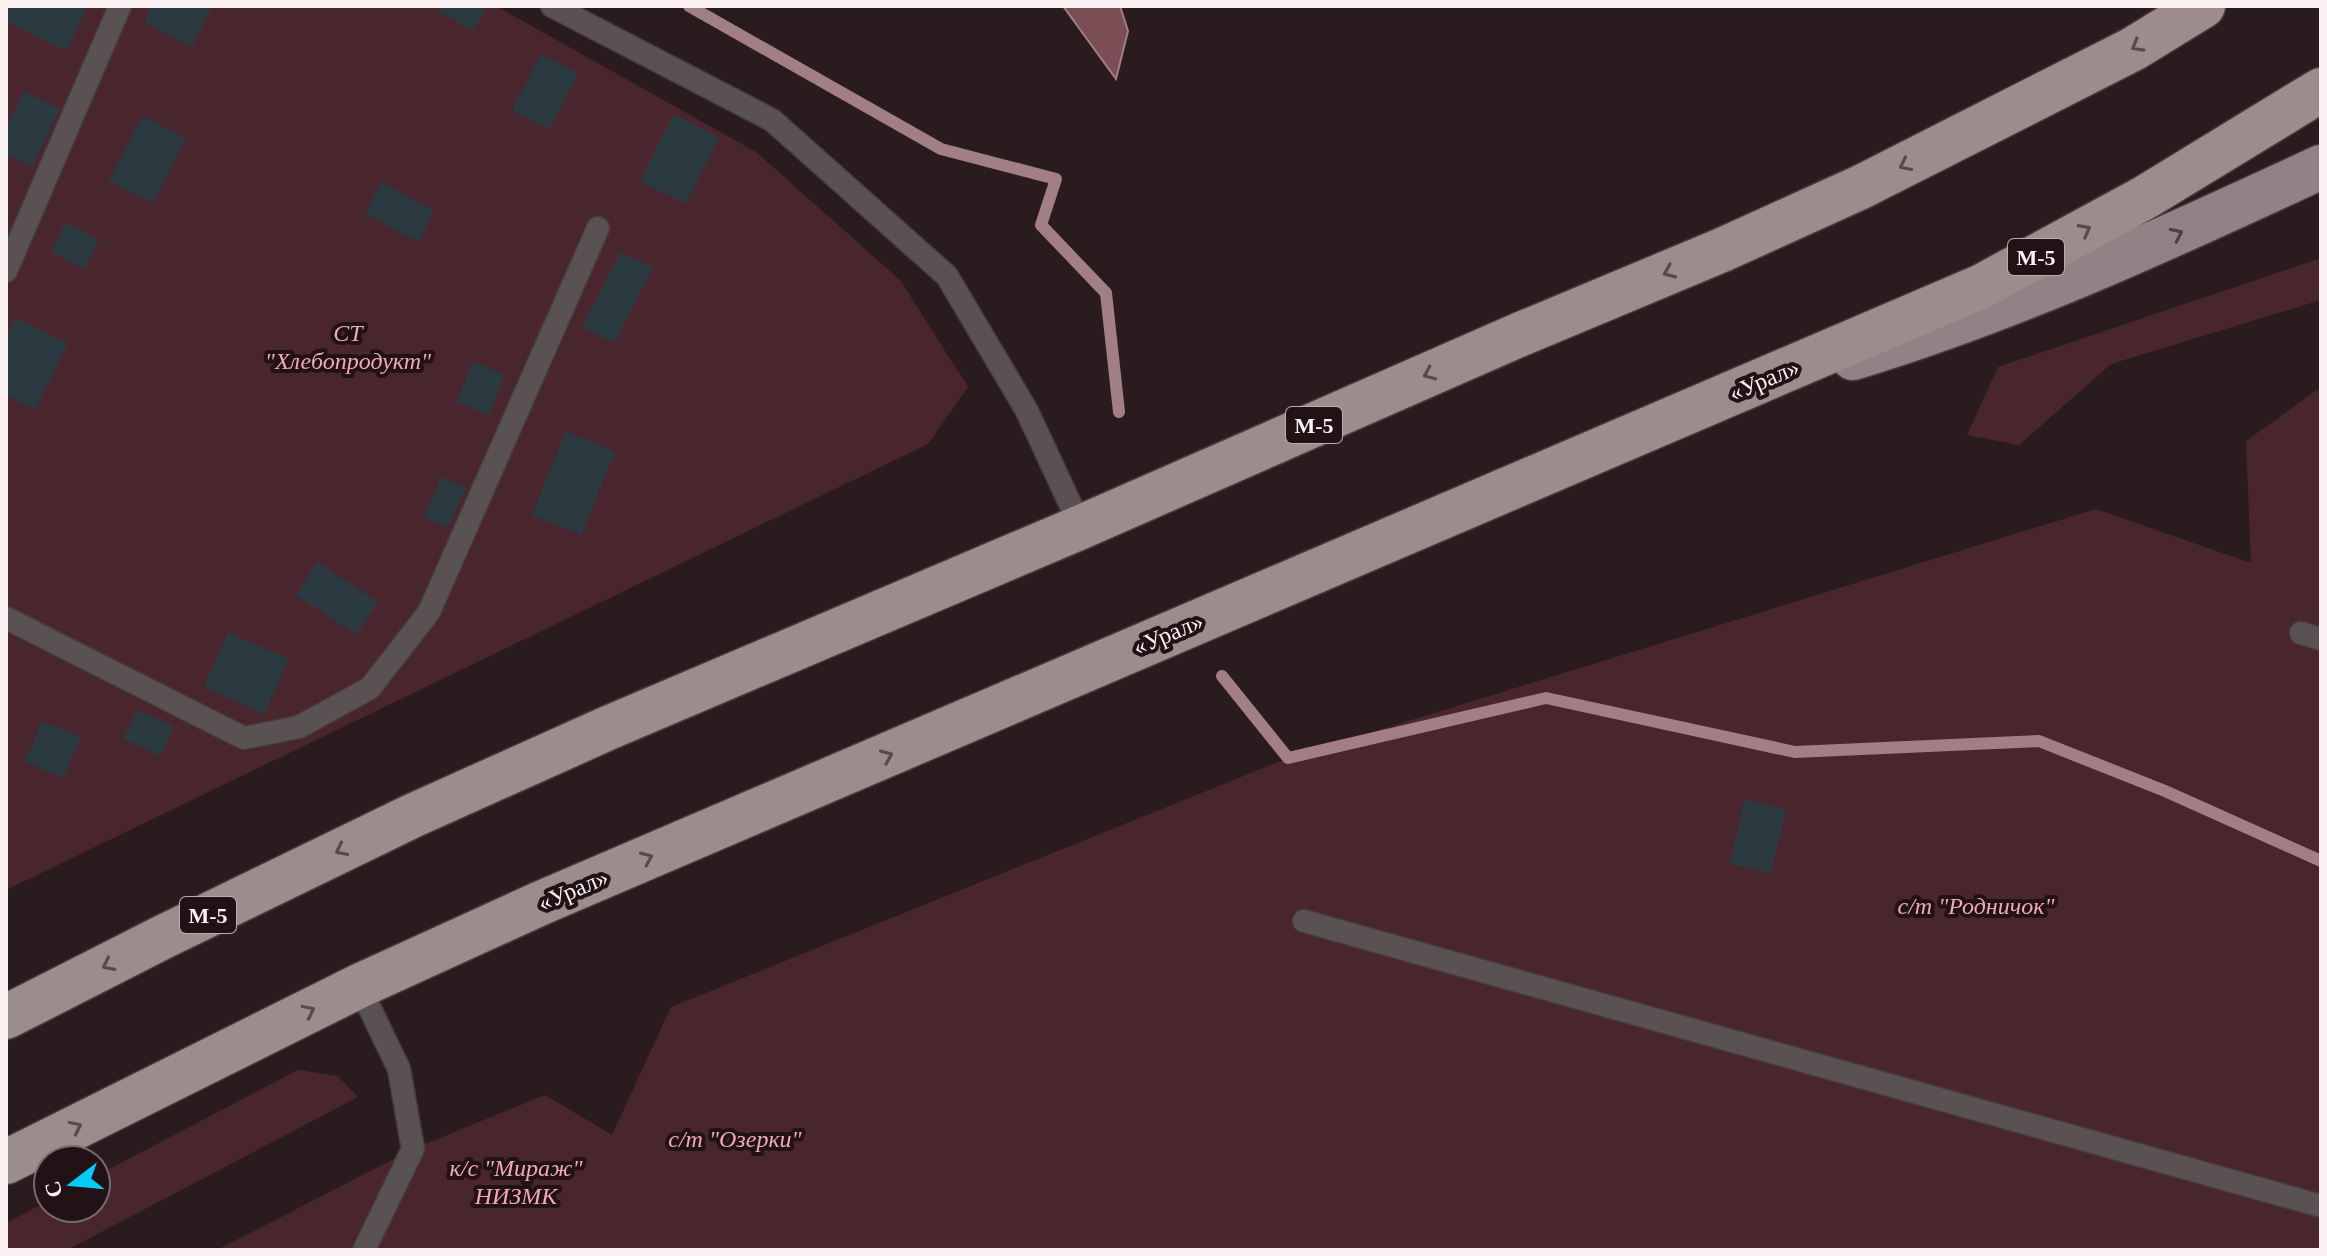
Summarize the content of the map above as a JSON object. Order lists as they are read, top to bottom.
{
  "streets": {
    "highway": ["М-5", "«Урал»"]
  },
  "parks": [
    "СТ \"Хлебопродукт\"",
    "с/т \"Родничок\"",
    "с/т \"Озерки\"",
    "к/с \"Мираж\" НИЗМК"
  ],
  "north": "left"
}
